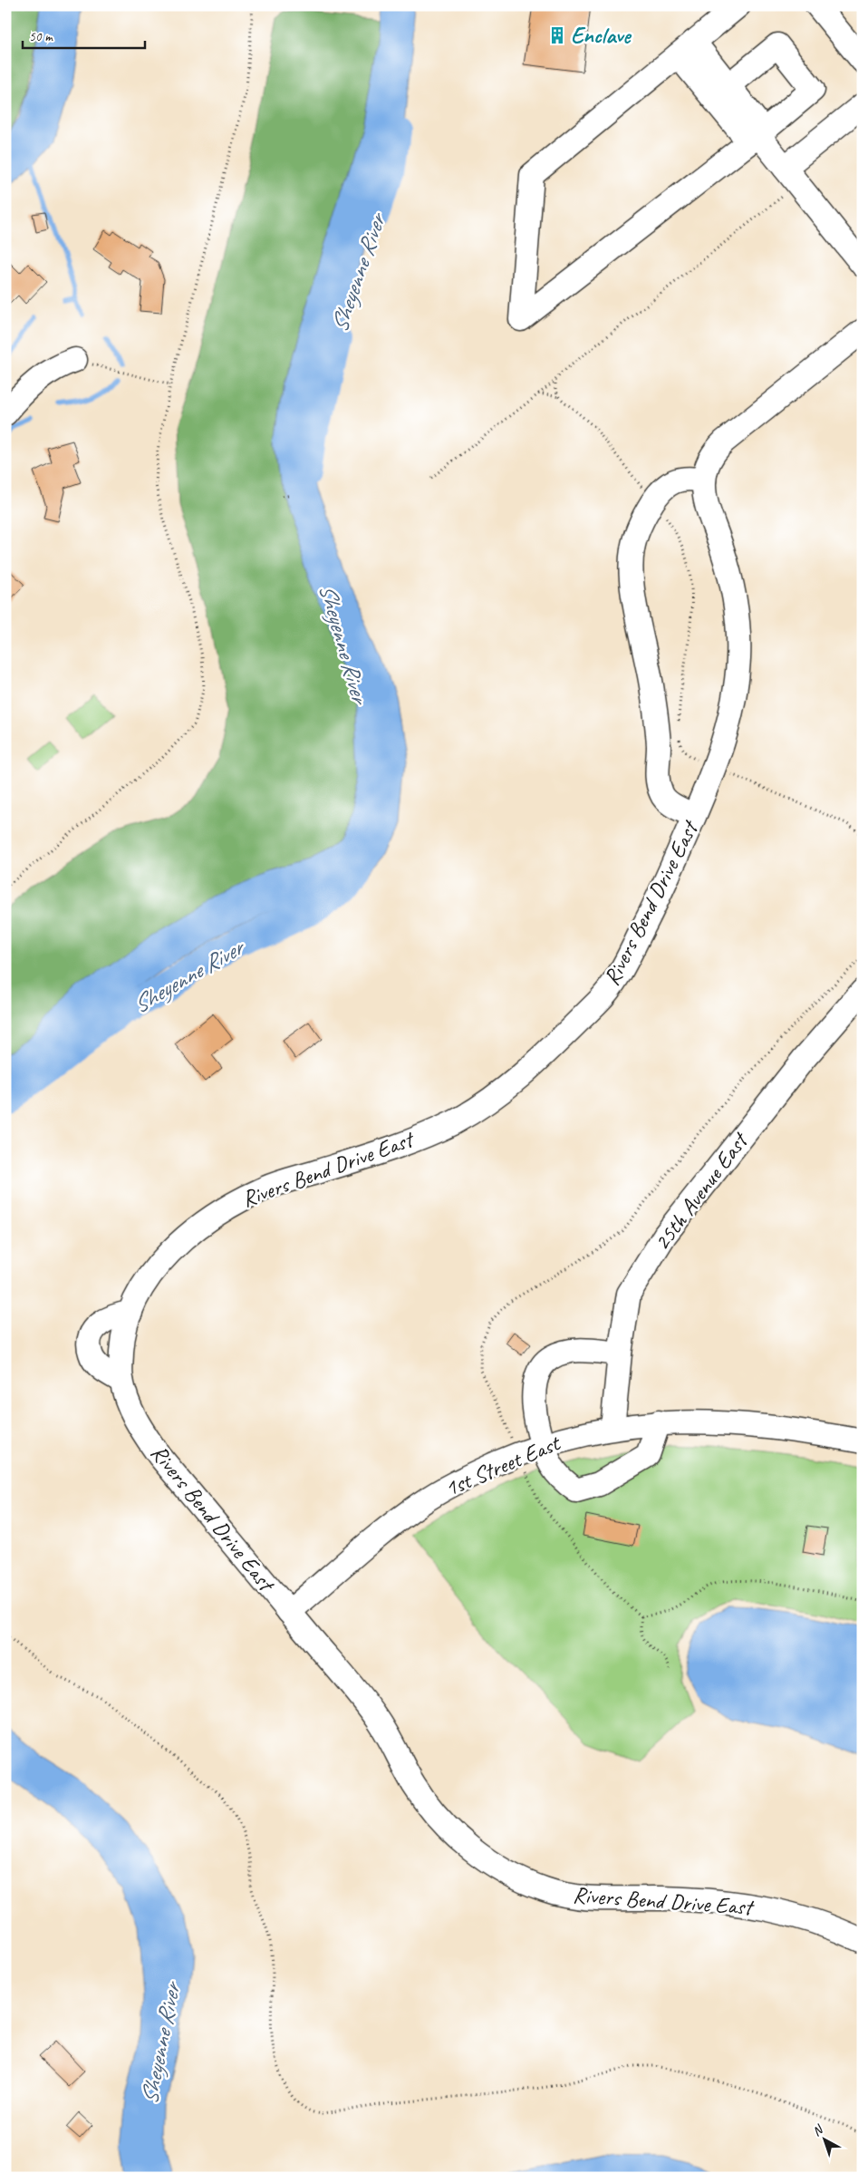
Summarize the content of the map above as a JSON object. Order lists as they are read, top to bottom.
{
  "streets": {
    "street": ["Rivers Bend Drive East", "25th Avenue East", "1st Street East"]
  },
  "crossings": [
    ["Rivers Bend Drive East", "1st Street East"],
    ["25th Avenue East", "1st Street East"]
  ],
  "water": ["Sheyenne River"],
  "places": {
    "building": ["Enclave"]
  },
  "scale_bar": "50 m",
  "north": "top left"
}
